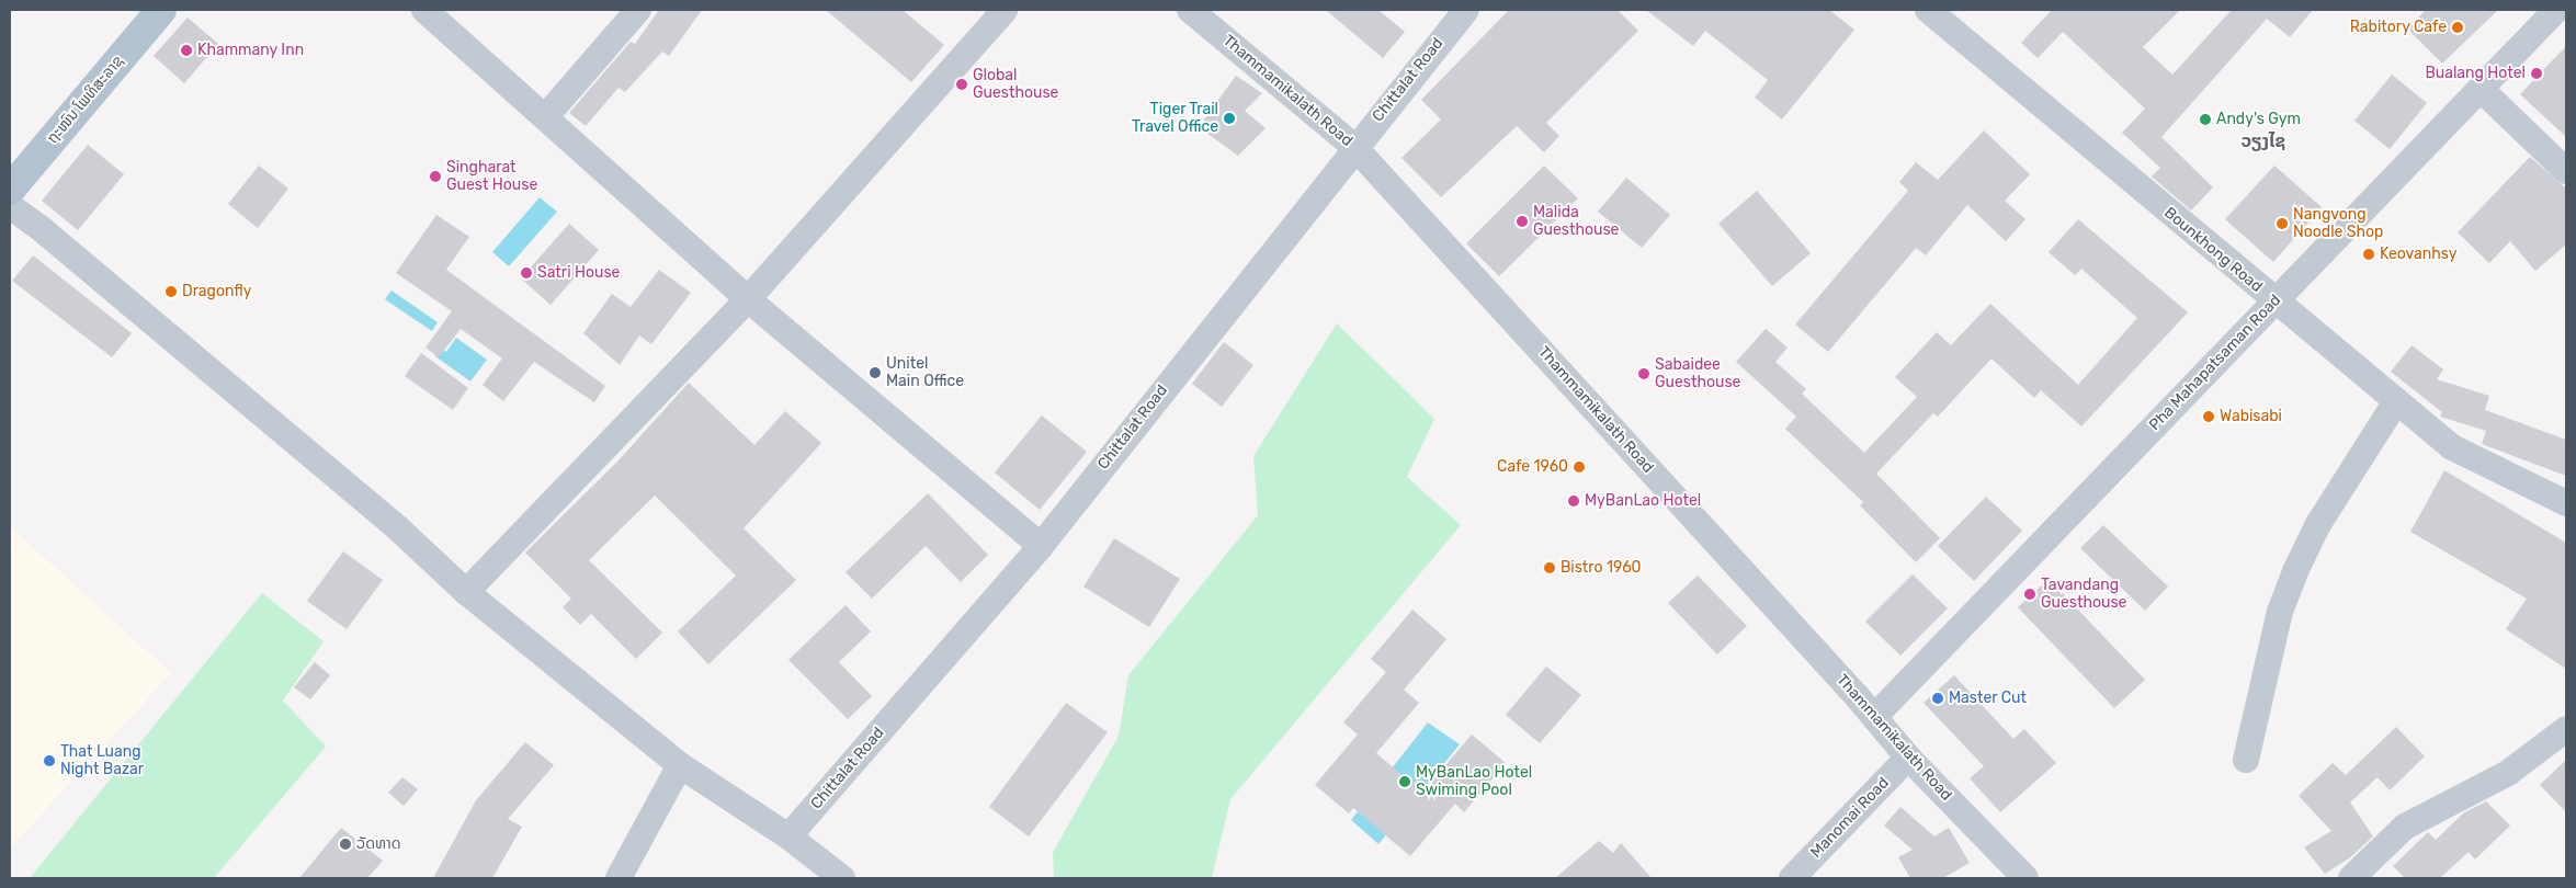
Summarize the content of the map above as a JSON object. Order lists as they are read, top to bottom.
{
  "streets": {
    "main road": ["ຖະໜົນ ໂພທິສະລາຊ"],
    "street": [
      "Chittalat Road",
      "Thammamikalath Road",
      "Bounkhong Road",
      "Pha Mahapatsaman Road",
      "Manomai Road"
    ]
  },
  "crossings": [
    ["Chittalat Road", "Thammamikalath Road"],
    ["Thammamikalath Road", "Pha Mahapatsaman Road"],
    ["Thammamikalath Road", "Manomai Road"],
    ["Bounkhong Road", "Pha Mahapatsaman Road"]
  ],
  "districts": ["ວຽງໄຊ"],
  "places": [
    "Rabitory Cafe",
    "Khammany Inn",
    "Bualang Hotel",
    "Global Guesthouse",
    "Tiger Trail Travel Office",
    "Andy's Gym",
    "Singharat Guest House",
    "Malida Guesthouse",
    "Nangvong Noodle Shop",
    "Keovanhsy",
    "Satri House",
    "Dragonfly",
    "Unitel Main Office",
    "Sabaidee Guesthouse",
    "Wabisabi",
    "Cafe 1960",
    "MyBanLao Hotel",
    "Bistro 1960",
    "Tavandang Guesthouse",
    "Master Cut",
    "That Luang Night Bazar",
    "MyBanLao Hotel Swiming Pool",
    "ວັດທາດ"
  ]
}
